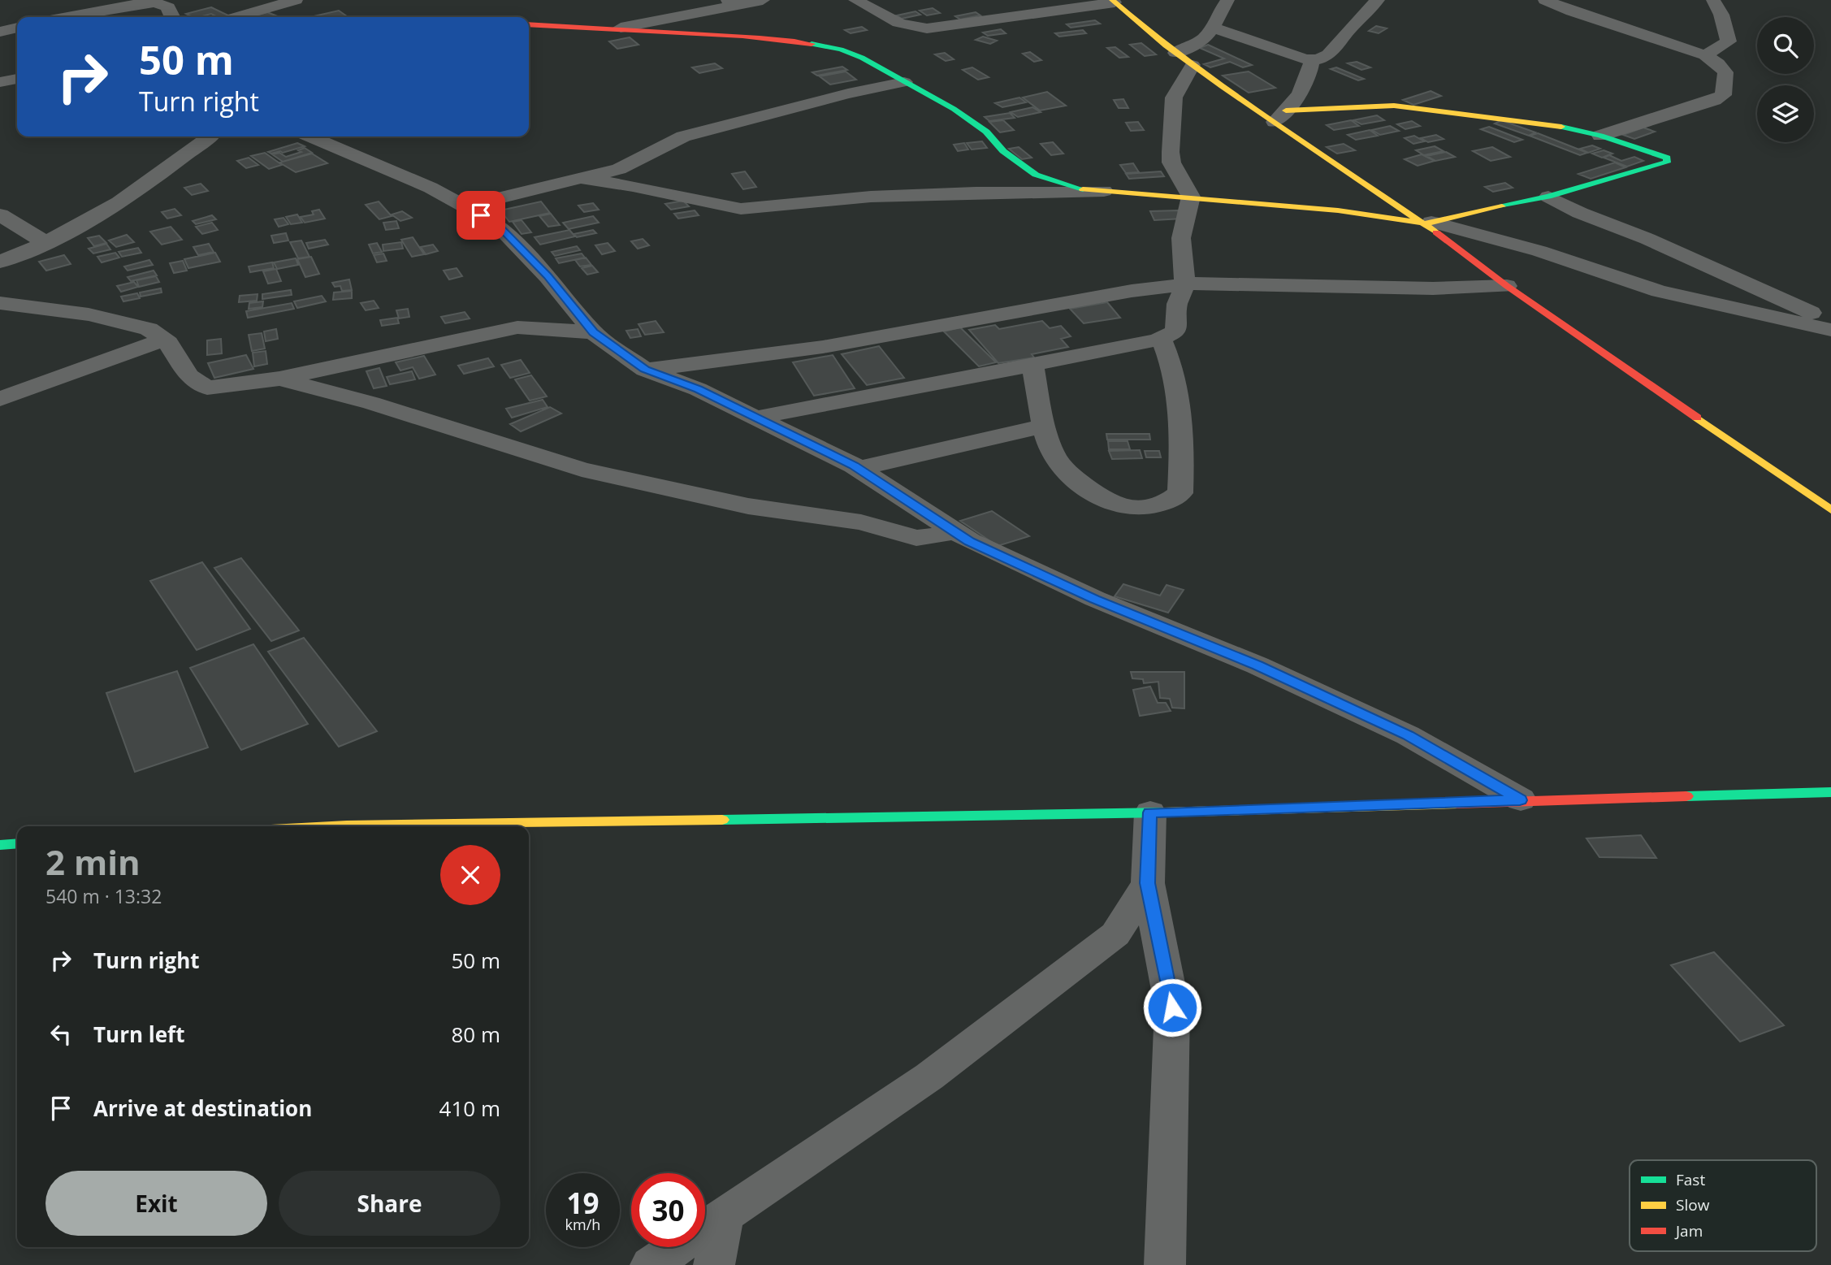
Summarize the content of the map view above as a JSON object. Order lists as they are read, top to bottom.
{
  "legend": ["Fast", "Slow", "Jam"],
  "page": {
    "turn": ["50 m", "Turn right"],
    "heading": ["2 min", "540 m · 13:32"],
    "list": [
      {
        "name": "Turn right",
        "value": "50 m"
      },
      {
        "name": "Turn left",
        "value": "80 m"
      },
      {
        "name": "Arrive at destination",
        "value": "410 m"
      }
    ],
    "buttons": ["Exit", "Share"],
    "speed": "19 km/h",
    "limit": "30"
  }
}
